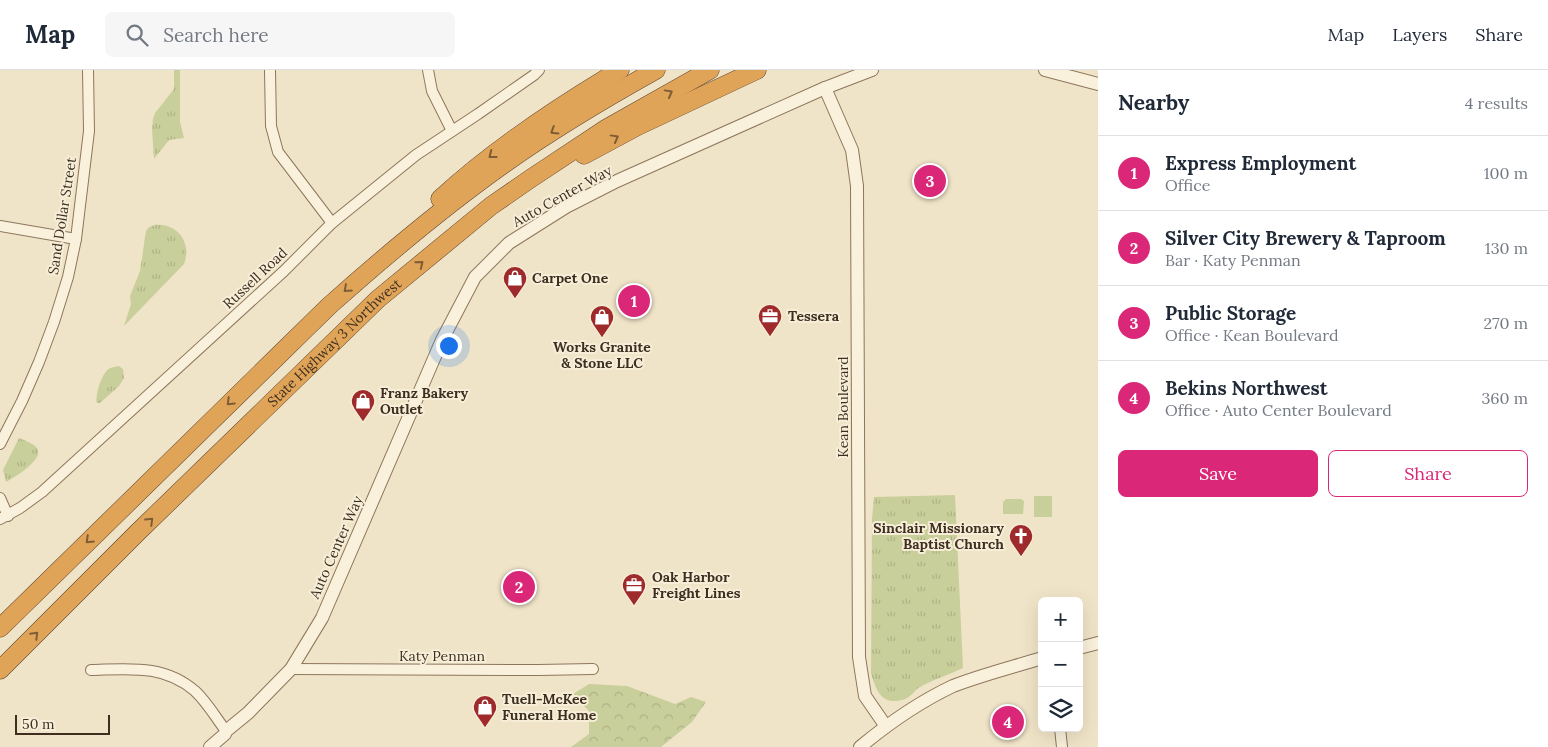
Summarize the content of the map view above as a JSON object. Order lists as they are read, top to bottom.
{
  "streets": {
    "highway": ["State Highway 3 Northwest"],
    "street": [
      "Auto Center Way",
      "Sand Dollar Street",
      "Russell Road",
      "Kean Boulevard",
      "Katy Penman"
    ]
  },
  "crossings": [
    ["Auto Center Way", "Kean Boulevard"],
    ["Auto Center Way", "Katy Penman"]
  ],
  "places": {
    "shop": [
      "Carpet One",
      "Works Granite & Stone LLC",
      "Franz Bakery Outlet",
      "Tuell-McKee Funeral Home"
    ],
    "office": ["Tessera", "Oak Harbor Freight Lines"],
    "church": ["Sinclair Missionary Baptist Church"]
  },
  "scale_bar": "50 m",
  "page": {
    "header": "Map",
    "search": "Search here",
    "nav": ["Map", "Layers", "Share"],
    "heading": ["Nearby", "4 results"],
    "list": [
      {
        "mark": "1",
        "name": "Express Employment",
        "note": "Office",
        "value": "100 m"
      },
      {
        "mark": "2",
        "name": "Silver City Brewery & Taproom",
        "note": "Bar · Katy Penman",
        "value": "130 m"
      },
      {
        "mark": "3",
        "name": "Public Storage",
        "note": "Office · Kean Boulevard",
        "value": "270 m"
      },
      {
        "mark": "4",
        "name": "Bekins Northwest",
        "note": "Office · Auto Center Boulevard",
        "value": "360 m"
      }
    ],
    "pins": [
      "3",
      "1",
      "2",
      "4"
    ],
    "buttons": ["Save", "Share"],
    "map_buttons": ["+", "−"],
    "scale": "50 m"
  }
}
